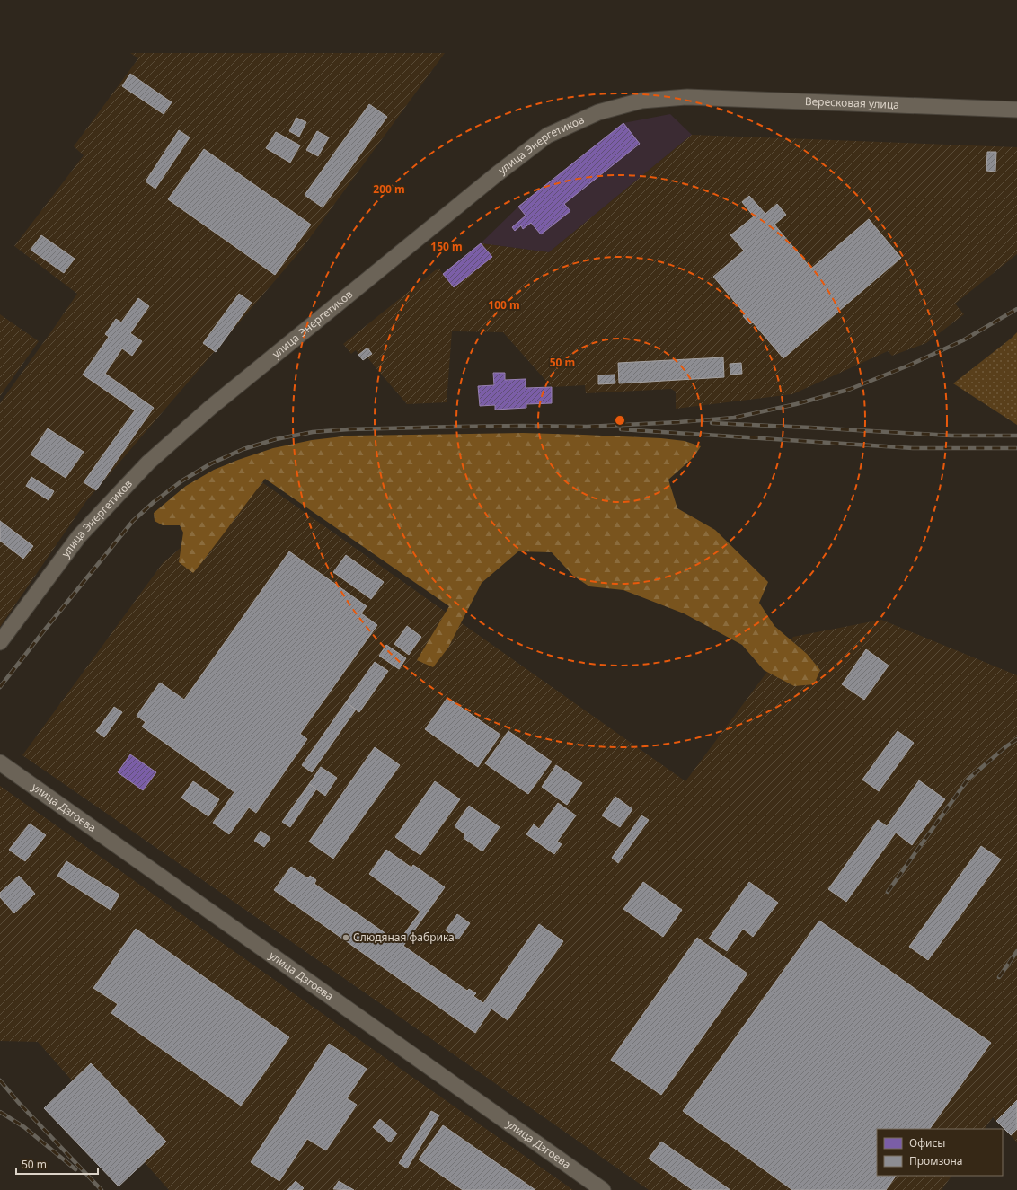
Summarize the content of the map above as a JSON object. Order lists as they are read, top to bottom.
{
  "streets": {
    "street": ["Вересковая улица", "улица Энергетиков", "улица Дзгоева"]
  },
  "crossings": [
    ["Вересковая улица", "улица Энергетиков"]
  ],
  "places": ["Слюдяная фабрика"],
  "legend": ["Офисы", "Промзона"],
  "scale_bar": "50 m",
  "rings": [
    "200 m",
    "150 m",
    "100 m",
    "50 m"
  ]
}
